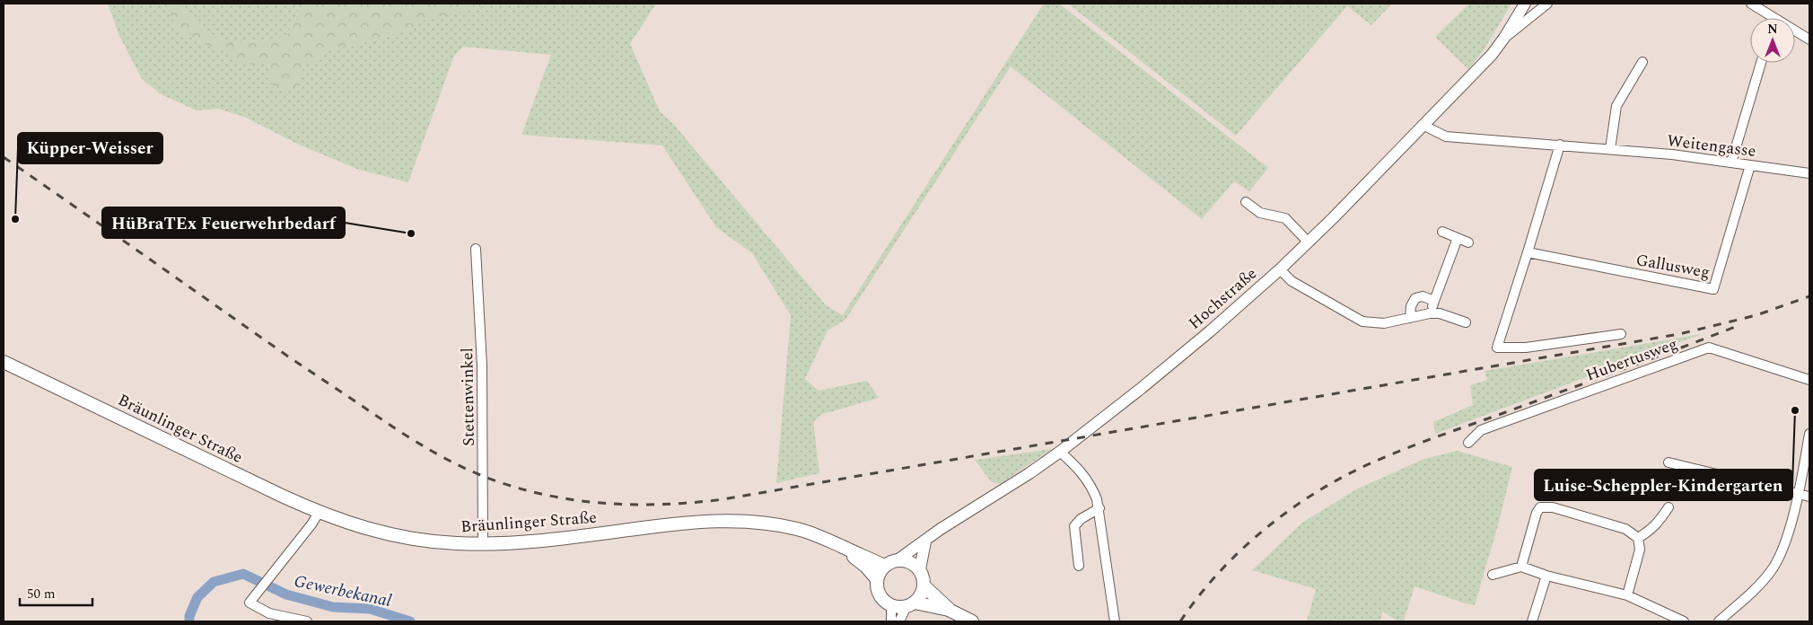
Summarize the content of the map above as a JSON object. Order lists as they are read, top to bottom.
{
  "streets": {
    "main road": ["Bräunlinger Straße"],
    "street": [
      "Weitengasse",
      "Gallusweg",
      "Hochstraße",
      "Hubertusweg",
      "Stettenwinkel"
    ]
  },
  "crossings": [
    ["Weitengasse", "Gallusweg"],
    ["Weitengasse", "Hochstraße"],
    ["Stettenwinkel", "Bräunlinger Straße"]
  ],
  "water": ["Gewerbekanal"],
  "places": ["Küpper-Weisser", "HüBraTEx Feuerwehrbedarf", "Luise-Scheppler-Kindergarten"],
  "scale_bar": "50 m",
  "north": "top"
}
